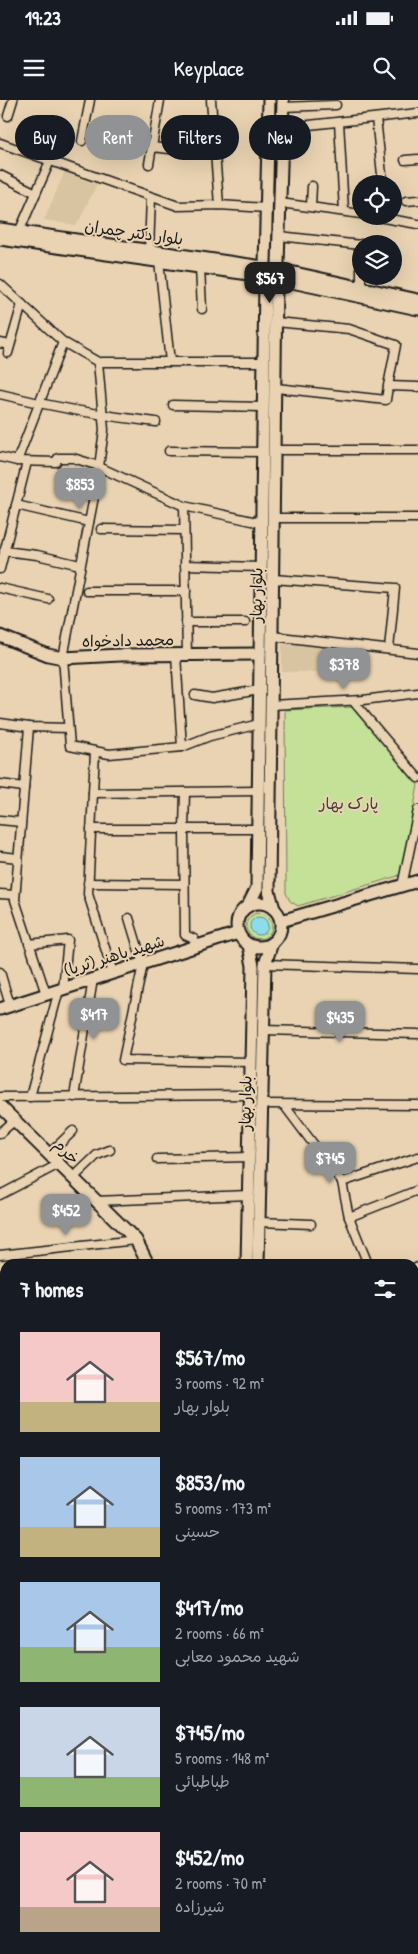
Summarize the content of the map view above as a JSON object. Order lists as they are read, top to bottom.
{
  "streets": {
    "main road": [
      "بلوار دکتر چمران",
      "بلوار بهار",
      "محمد دادخواه",
      "شهید باهنر (ثریا)",
      "خرم"
    ]
  },
  "crossings": [
    ["بلوار دکتر چمران", "بلوار بهار"],
    ["بلوار بهار", "محمد دادخواه"],
    ["بلوار بهار", "شهید باهنر (ثریا)"]
  ],
  "parks": ["پارک بهار"],
  "page": {
    "status": "19:23",
    "header": "Keyplace",
    "chip": [
      "Buy",
      "Rent",
      "Filters",
      "New"
    ],
    "price": [
      "$567",
      "$853",
      "$378",
      "$417",
      "$435",
      "$745",
      "$452"
    ],
    "heading": "7 homes",
    "list": [
      {
        "name": "$567/mo",
        "note": "3 rooms · 92 m² · بلوار بهار"
      },
      {
        "name": "$853/mo",
        "note": "5 rooms · 173 m² · حسینی"
      },
      {
        "name": "$417/mo",
        "note": "2 rooms · 66 m² · شهید محمود معابی"
      },
      {
        "name": "$745/mo",
        "note": "5 rooms · 148 m² · طباطبائی"
      },
      {
        "name": "$452/mo",
        "note": "2 rooms · 70 m² · شیرزاده"
      }
    ]
  }
}
